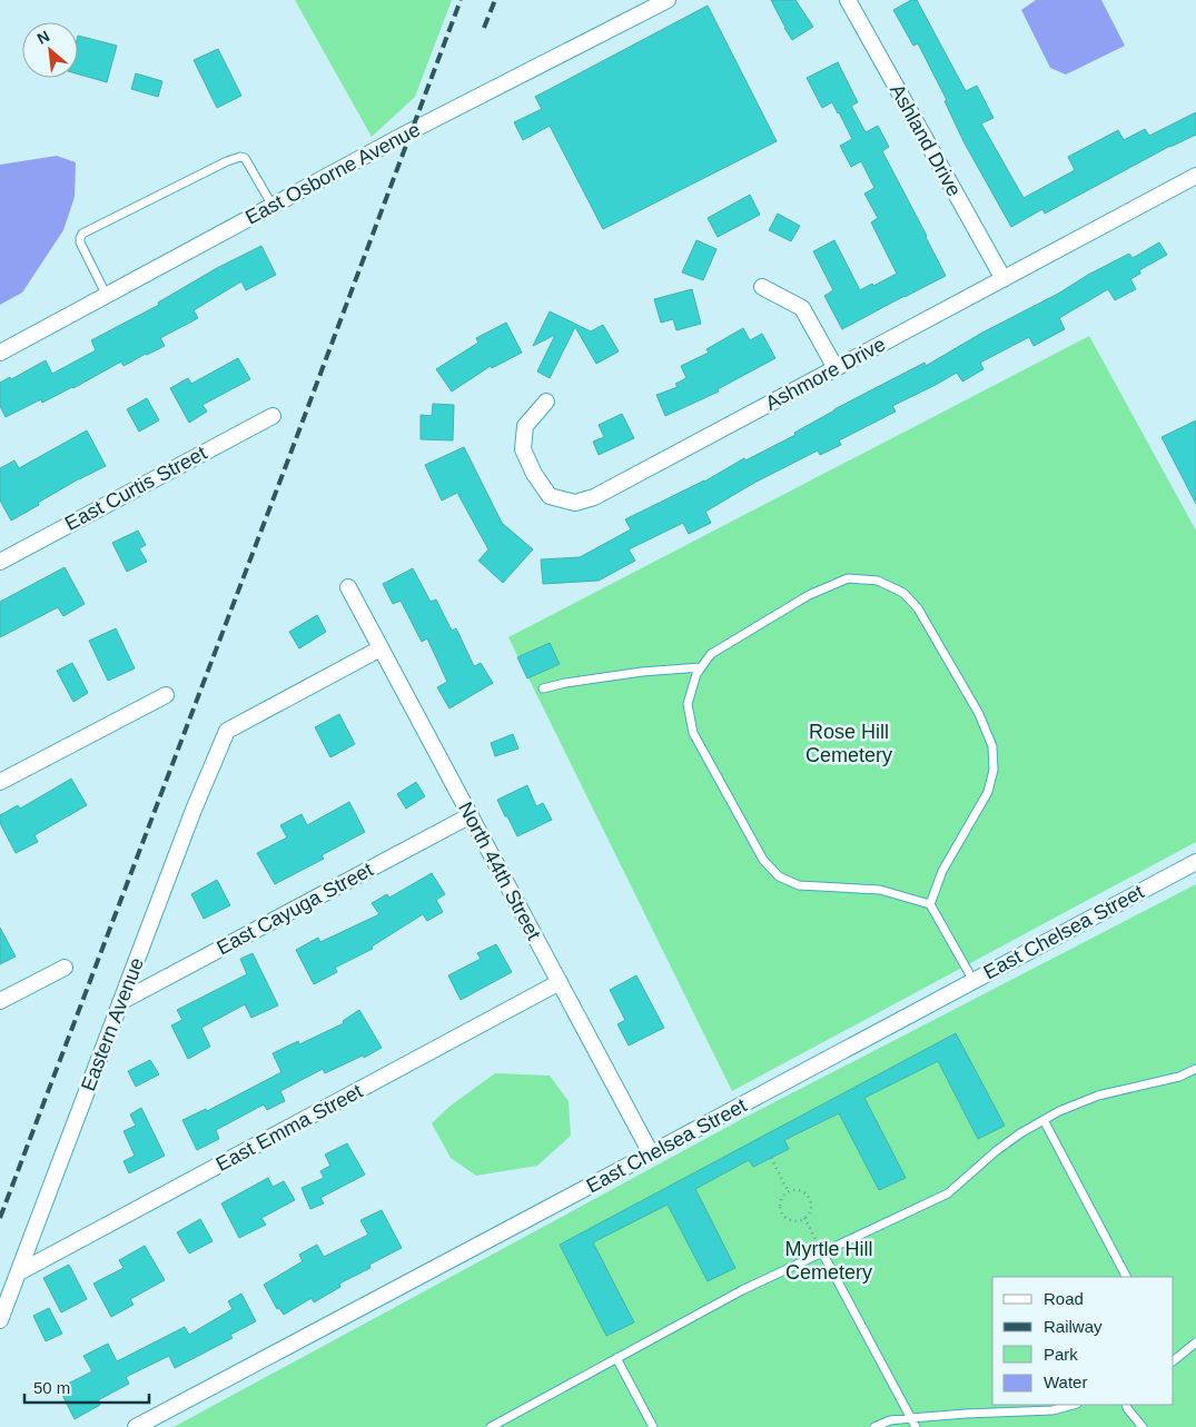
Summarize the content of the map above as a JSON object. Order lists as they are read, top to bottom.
{
  "streets": {
    "street": [
      "Ashland Drive",
      "East Osborne Avenue",
      "Ashmore Drive",
      "East Curtis Street",
      "North 44th Street",
      "East Cayuga Street",
      "East Chelsea Street",
      "Eastern Avenue",
      "East Emma Street"
    ]
  },
  "crossings": [
    ["Ashland Drive", "Ashmore Drive"],
    ["North 44th Street", "East Cayuga Street"],
    ["North 44th Street", "East Chelsea Street"],
    ["North 44th Street", "Eastern Avenue"],
    ["North 44th Street", "East Emma Street"],
    ["East Cayuga Street", "Eastern Avenue"],
    ["Eastern Avenue", "East Emma Street"]
  ],
  "parks": ["Rose Hill Cemetery", "Myrtle Hill Cemetery"],
  "legend": [
    "Road",
    "Railway",
    "Park",
    "Water"
  ],
  "scale_bar": "50 m",
  "north": "top left"
}
